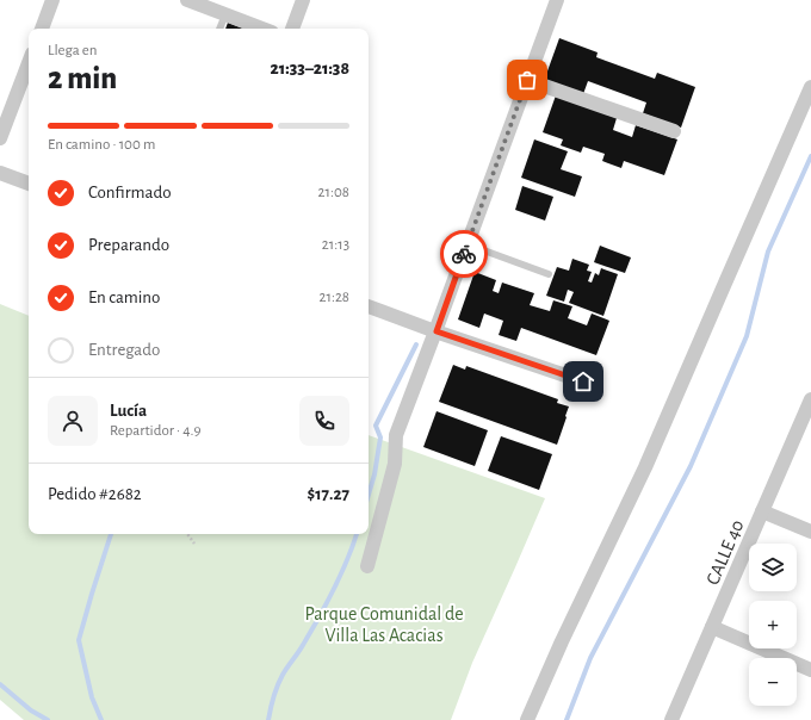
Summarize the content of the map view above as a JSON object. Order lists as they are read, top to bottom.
{
  "streets": {
    "street": ["CALLE 40"]
  },
  "parks": ["Parque Comunidal de Villa Las Acacias"],
  "page": {
    "heading": ["2 min", "Llega en", "21:33–21:38"],
    "panel": [
      "Lucía",
      "Repartidor · 4.9",
      "Pedido #2682",
      "$17.27"
    ],
    "bar": "En camino · 100 m",
    "list": [
      ["Confirmado", "21:08"],
      ["Preparando", "21:13"],
      ["En camino", "21:28"],
      "Entregado"
    ],
    "map_buttons": ["+", "−"]
  }
}
